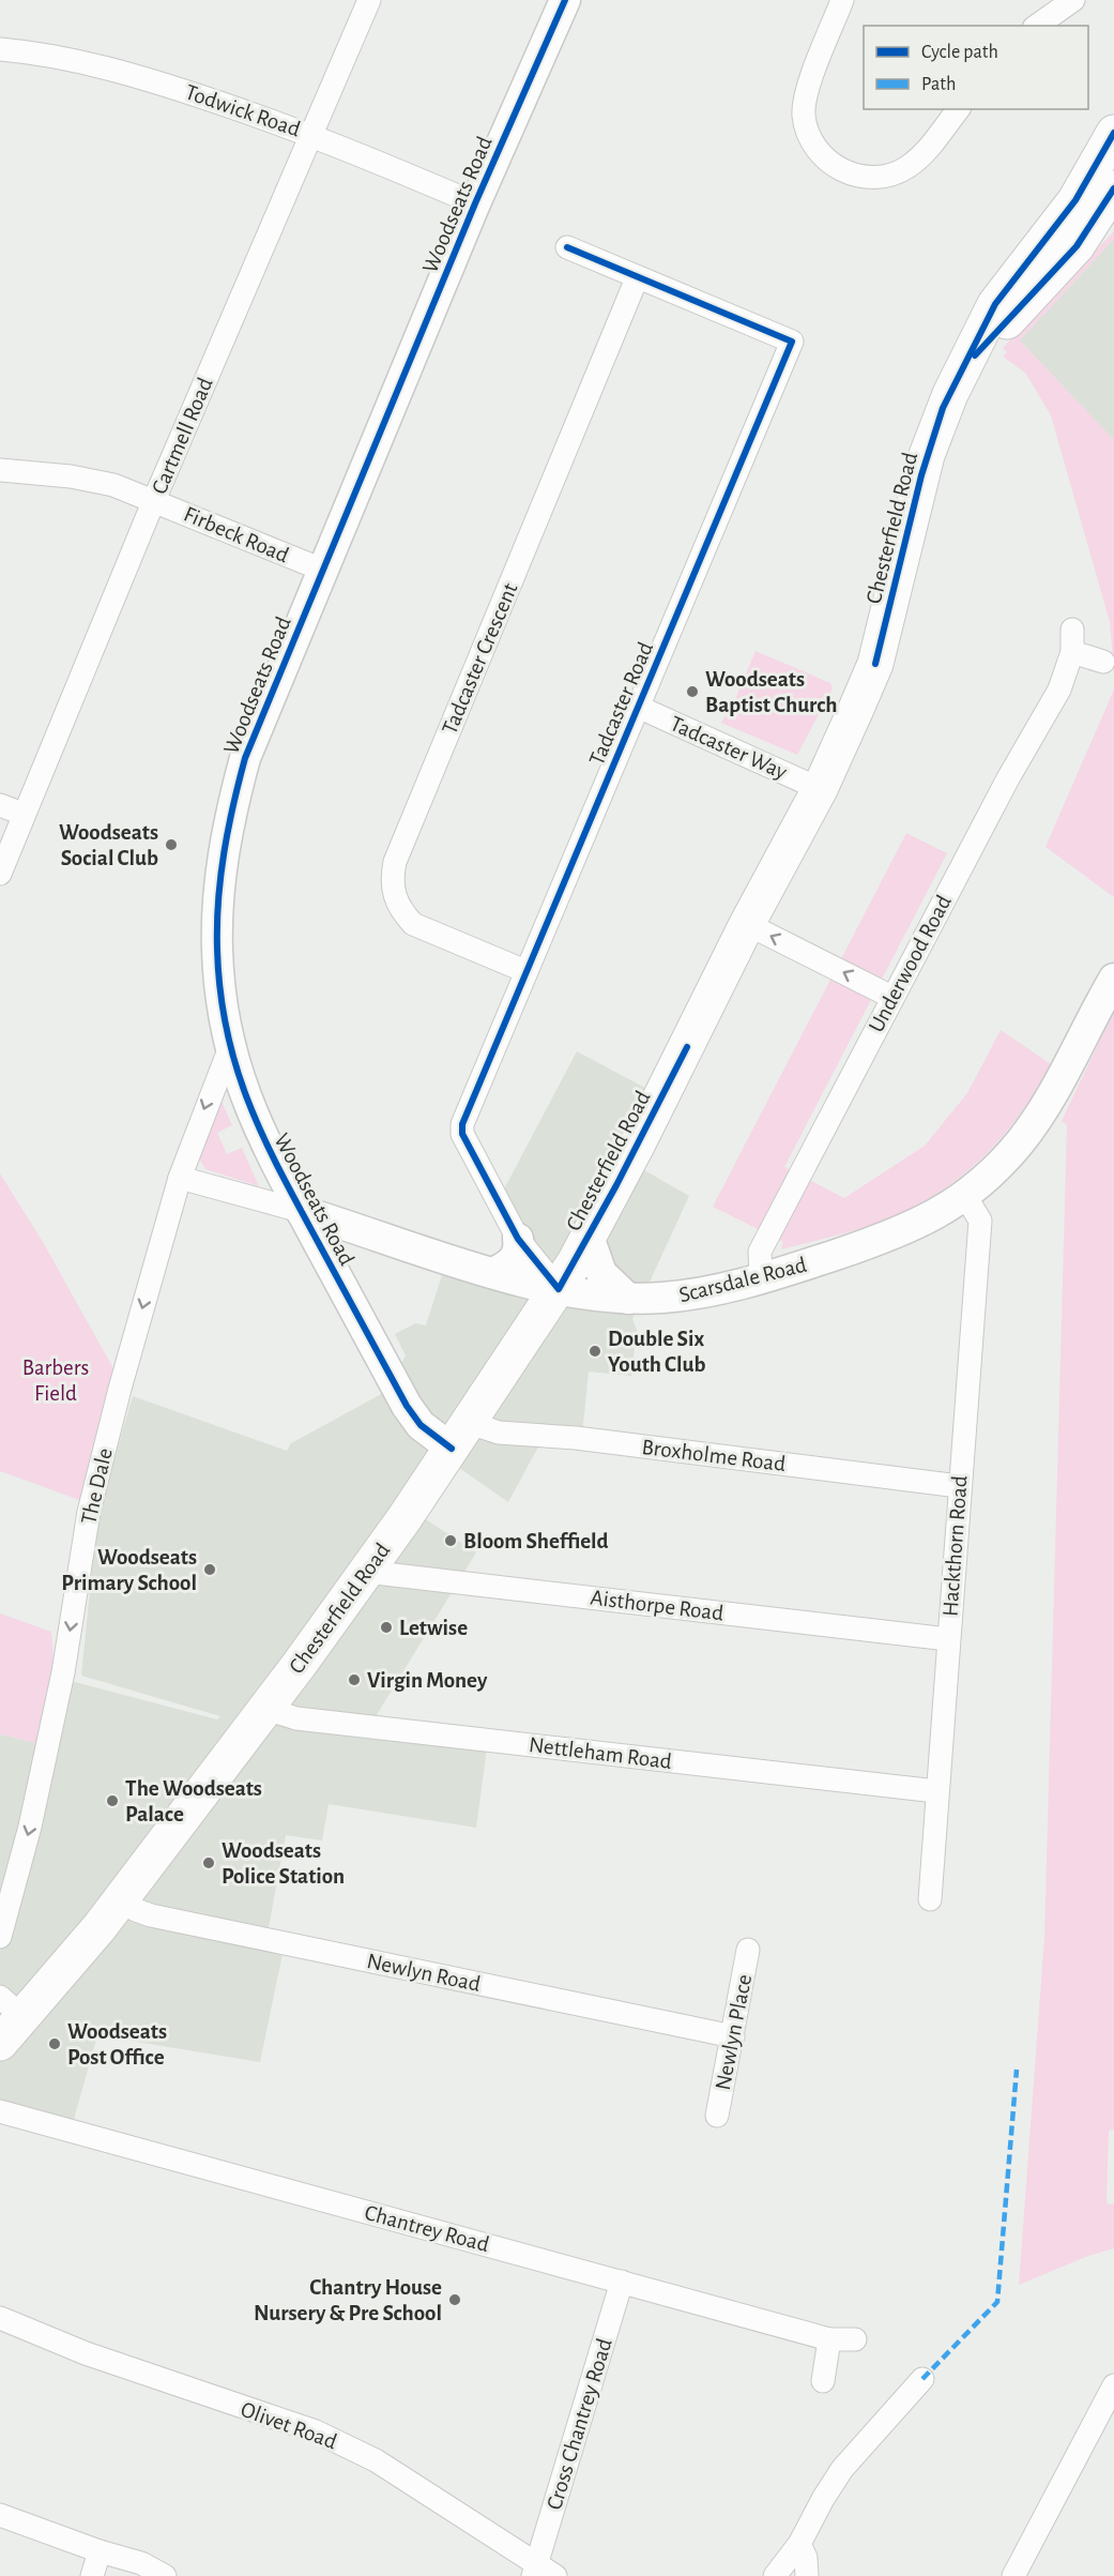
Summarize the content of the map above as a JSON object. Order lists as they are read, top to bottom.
{
  "streets": {
    "highway": ["Chesterfield Road"],
    "street": [
      "Todwick Road",
      "Woodseats Road",
      "Cartmell Road",
      "Firbeck Road",
      "Tadcaster Crescent",
      "Tadcaster Road",
      "Tadcaster Way",
      "Underwood Road",
      "Scarsdale Road",
      "Broxholme Road",
      "The Dale",
      "Hackthorn Road",
      "Aisthorpe Road",
      "Nettleham Road",
      "Newlyn Road",
      "Newlyn Place",
      "Chantrey Road",
      "Cross Chantrey Road",
      "Olivet Road"
    ]
  },
  "crossings": [
    ["Todwick Road", "Woodseats Road"],
    ["Todwick Road", "Cartmell Road"],
    ["Woodseats Road", "Chesterfield Road"],
    ["Woodseats Road", "Firbeck Road"],
    ["Woodseats Road", "Scarsdale Road"],
    ["Woodseats Road", "Broxholme Road"],
    ["Woodseats Road", "The Dale"],
    ["Cartmell Road", "Firbeck Road"],
    ["Chesterfield Road", "Tadcaster Road"],
    ["Chesterfield Road", "Tadcaster Way"],
    ["Chesterfield Road", "Scarsdale Road"],
    ["Chesterfield Road", "Broxholme Road"],
    ["Chesterfield Road", "Aisthorpe Road"],
    ["Chesterfield Road", "Nettleham Road"],
    ["Chesterfield Road", "Newlyn Road"],
    ["Tadcaster Crescent", "Tadcaster Road"],
    ["Tadcaster Road", "Tadcaster Way"],
    ["Tadcaster Road", "Scarsdale Road"],
    ["Underwood Road", "Scarsdale Road"],
    ["Scarsdale Road", "The Dale"],
    ["Scarsdale Road", "Hackthorn Road"],
    ["Broxholme Road", "Hackthorn Road"],
    ["Hackthorn Road", "Aisthorpe Road"],
    ["Hackthorn Road", "Nettleham Road"],
    ["Newlyn Road", "Newlyn Place"],
    ["Chantrey Road", "Cross Chantrey Road"],
    ["Cross Chantrey Road", "Olivet Road"]
  ],
  "one_way": ["The Dale"],
  "parks": ["Barbers Field"],
  "places": [
    "Woodseats Baptist Church",
    "Woodseats Social Club",
    "Double Six Youth Club",
    "Bloom Sheffield",
    "Woodseats Primary School",
    "Letwise",
    "Virgin Money",
    "The Woodseats Palace",
    "Woodseats Police Station",
    "Woodseats Post Office",
    "Chantry House Nursery & Pre School"
  ],
  "legend": ["Cycle path", "Path"]
}
